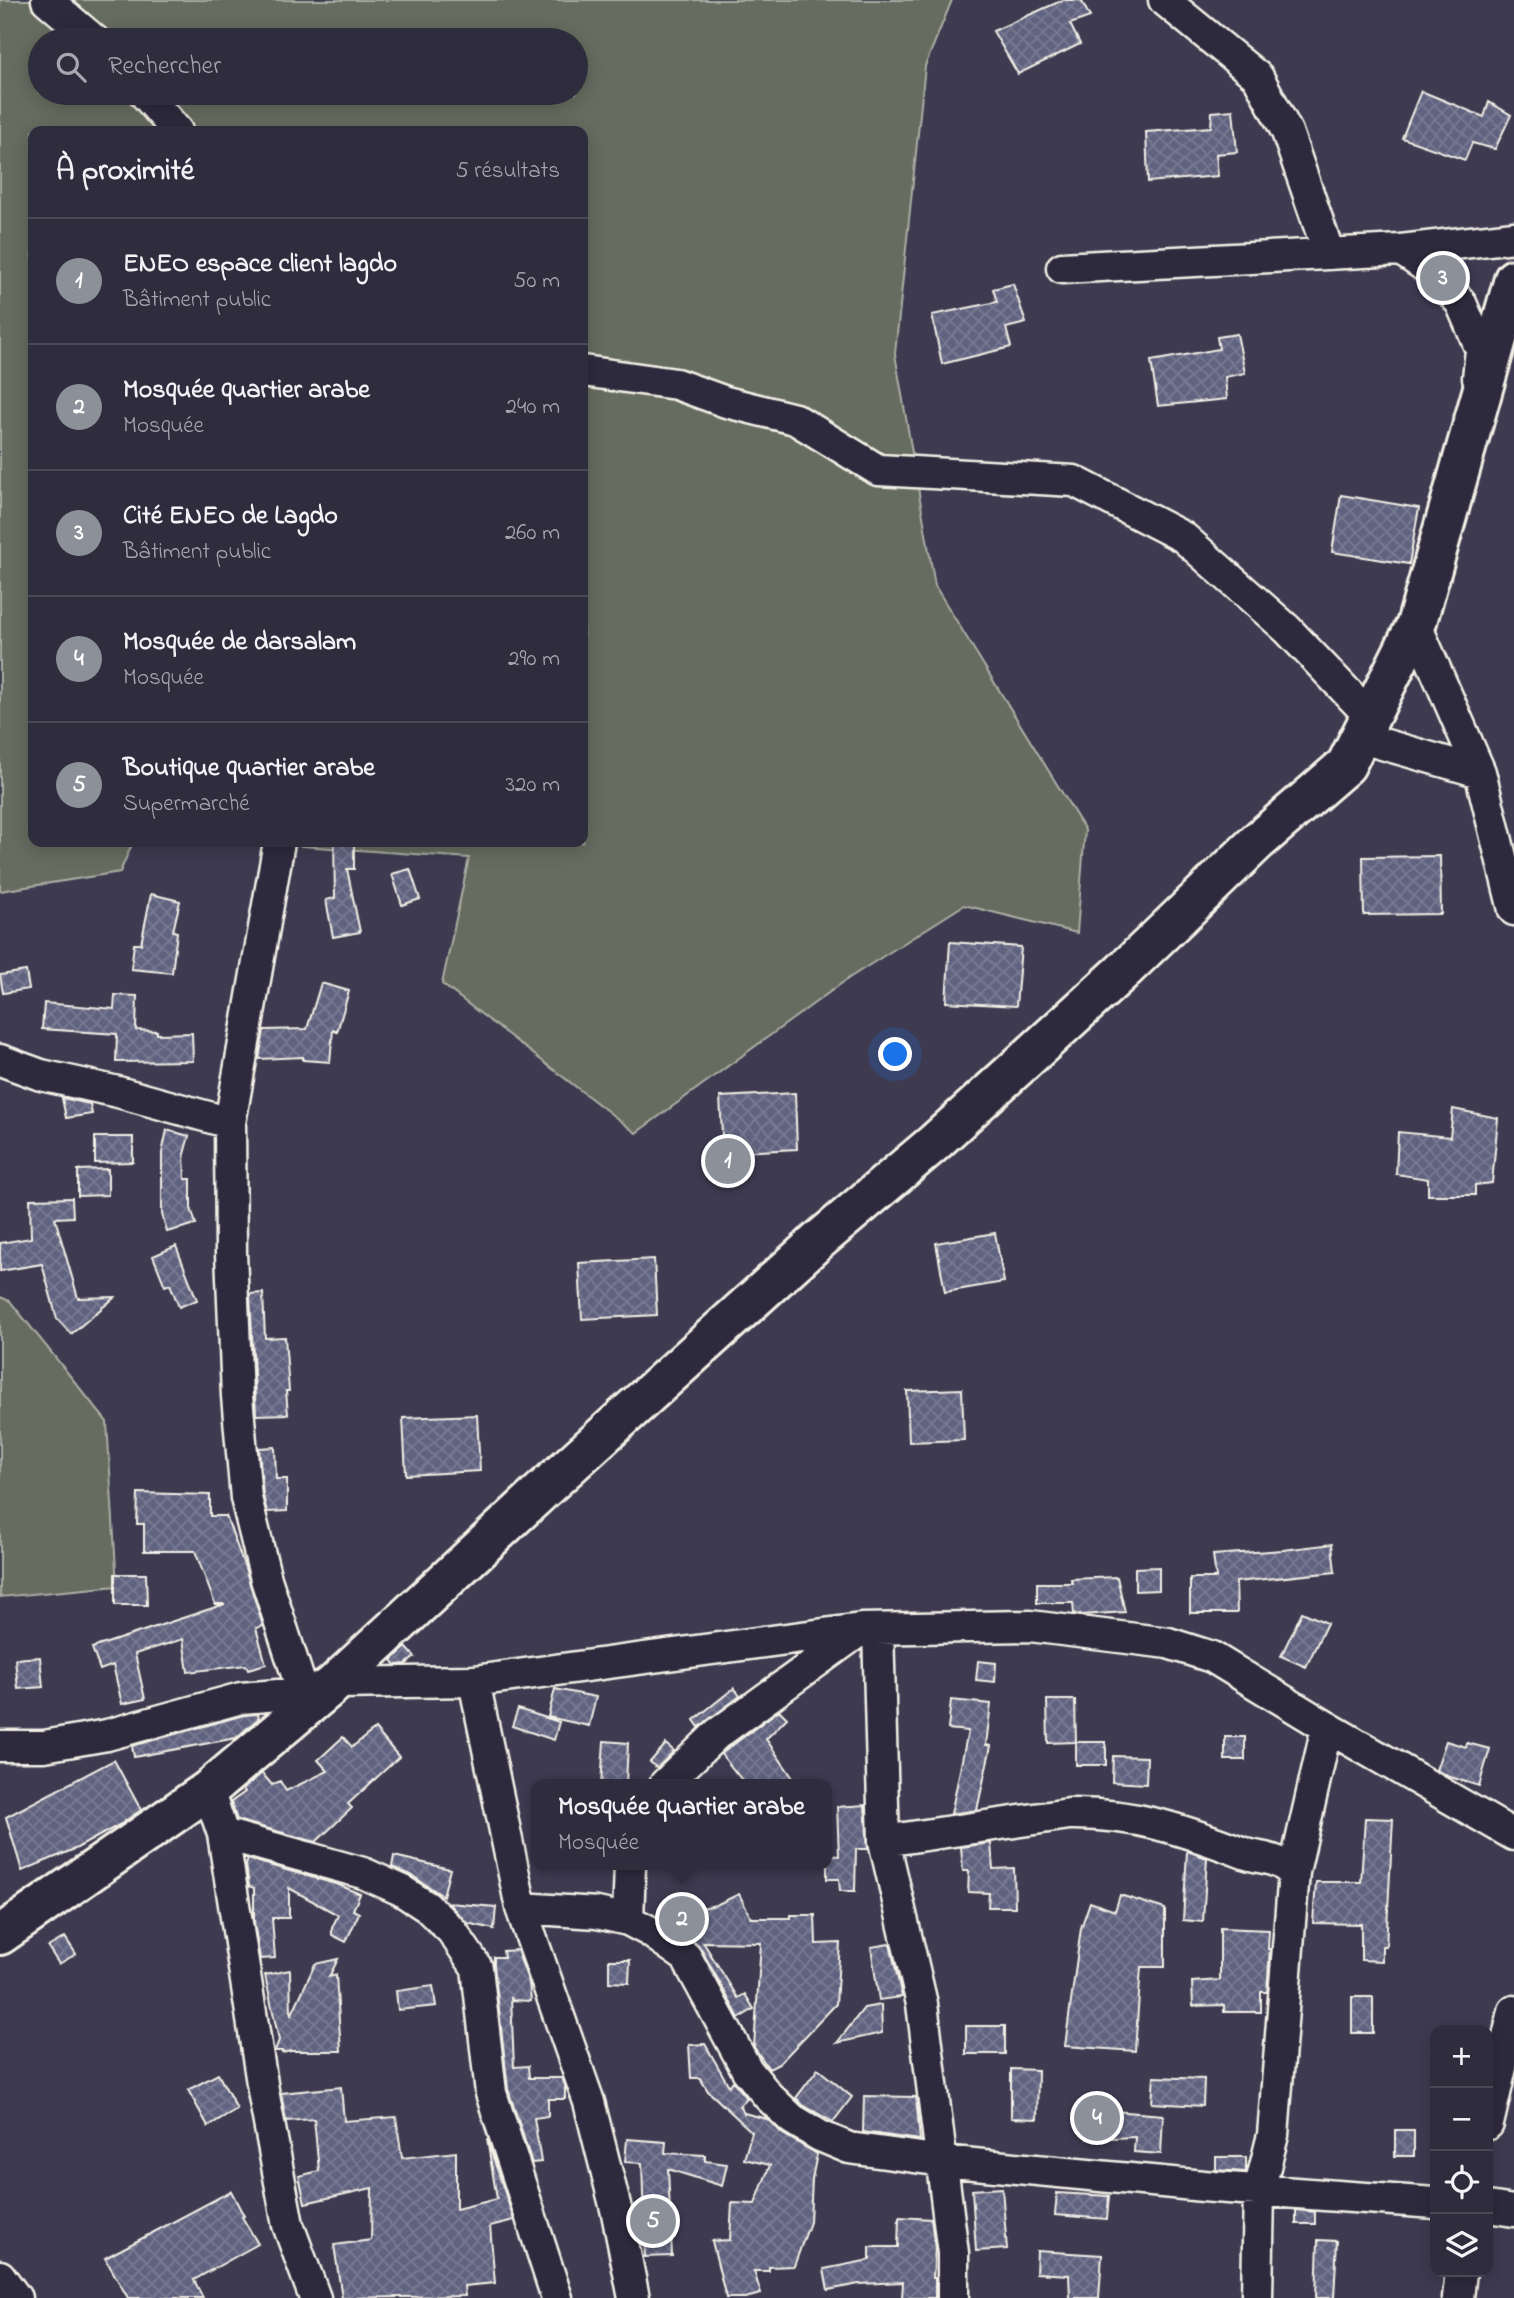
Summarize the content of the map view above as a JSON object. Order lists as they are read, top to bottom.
{
  "page": {
    "search": "Rechercher",
    "heading": ["À proximité", "5 résultats"],
    "list": [
      {
        "mark": "1",
        "name": "ENEO espace client lagdo",
        "note": "Bâtiment public",
        "value": "50 m"
      },
      {
        "mark": "2",
        "name": "Mosquée quartier arabe",
        "note": "Mosquée",
        "value": "240 m"
      },
      {
        "mark": "3",
        "name": "Cité ENEO de Lagdo",
        "note": "Bâtiment public",
        "value": "260 m"
      },
      {
        "mark": "4",
        "name": "Mosquée de darsalam",
        "note": "Mosquée",
        "value": "290 m"
      },
      {
        "mark": "5",
        "name": "Boutique quartier arabe",
        "note": "Supermarché",
        "value": "320 m"
      }
    ],
    "pins": [
      "3",
      "1",
      "2",
      "4",
      "5"
    ],
    "popup": ["Mosquée quartier arabe", "Mosquée"],
    "map_buttons": ["+", "−"]
  }
}
